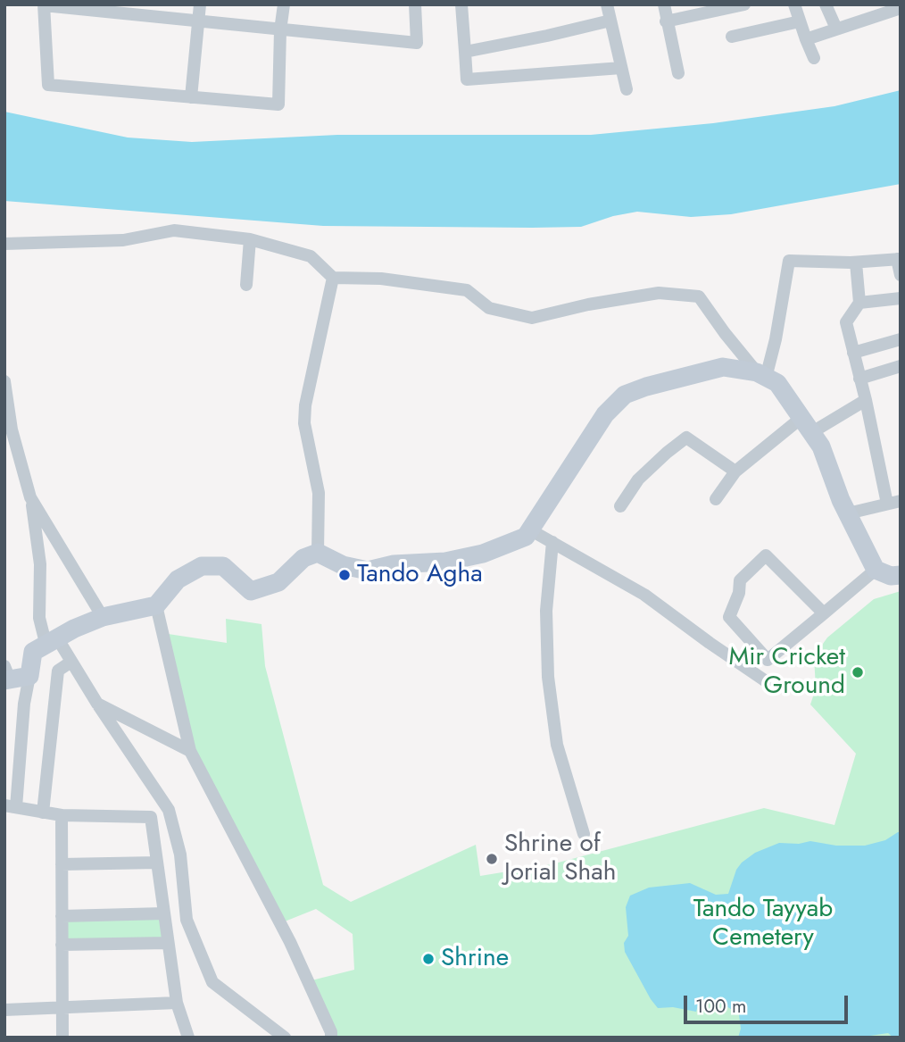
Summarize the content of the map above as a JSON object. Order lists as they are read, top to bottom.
{
  "parks": ["Tando Tayyab Cemetery"],
  "places": [
    "Tando Agha",
    "Mir Cricket Ground",
    "Shrine of Jorial Shah",
    "Shrine"
  ],
  "scale_bar": "100 m"
}
